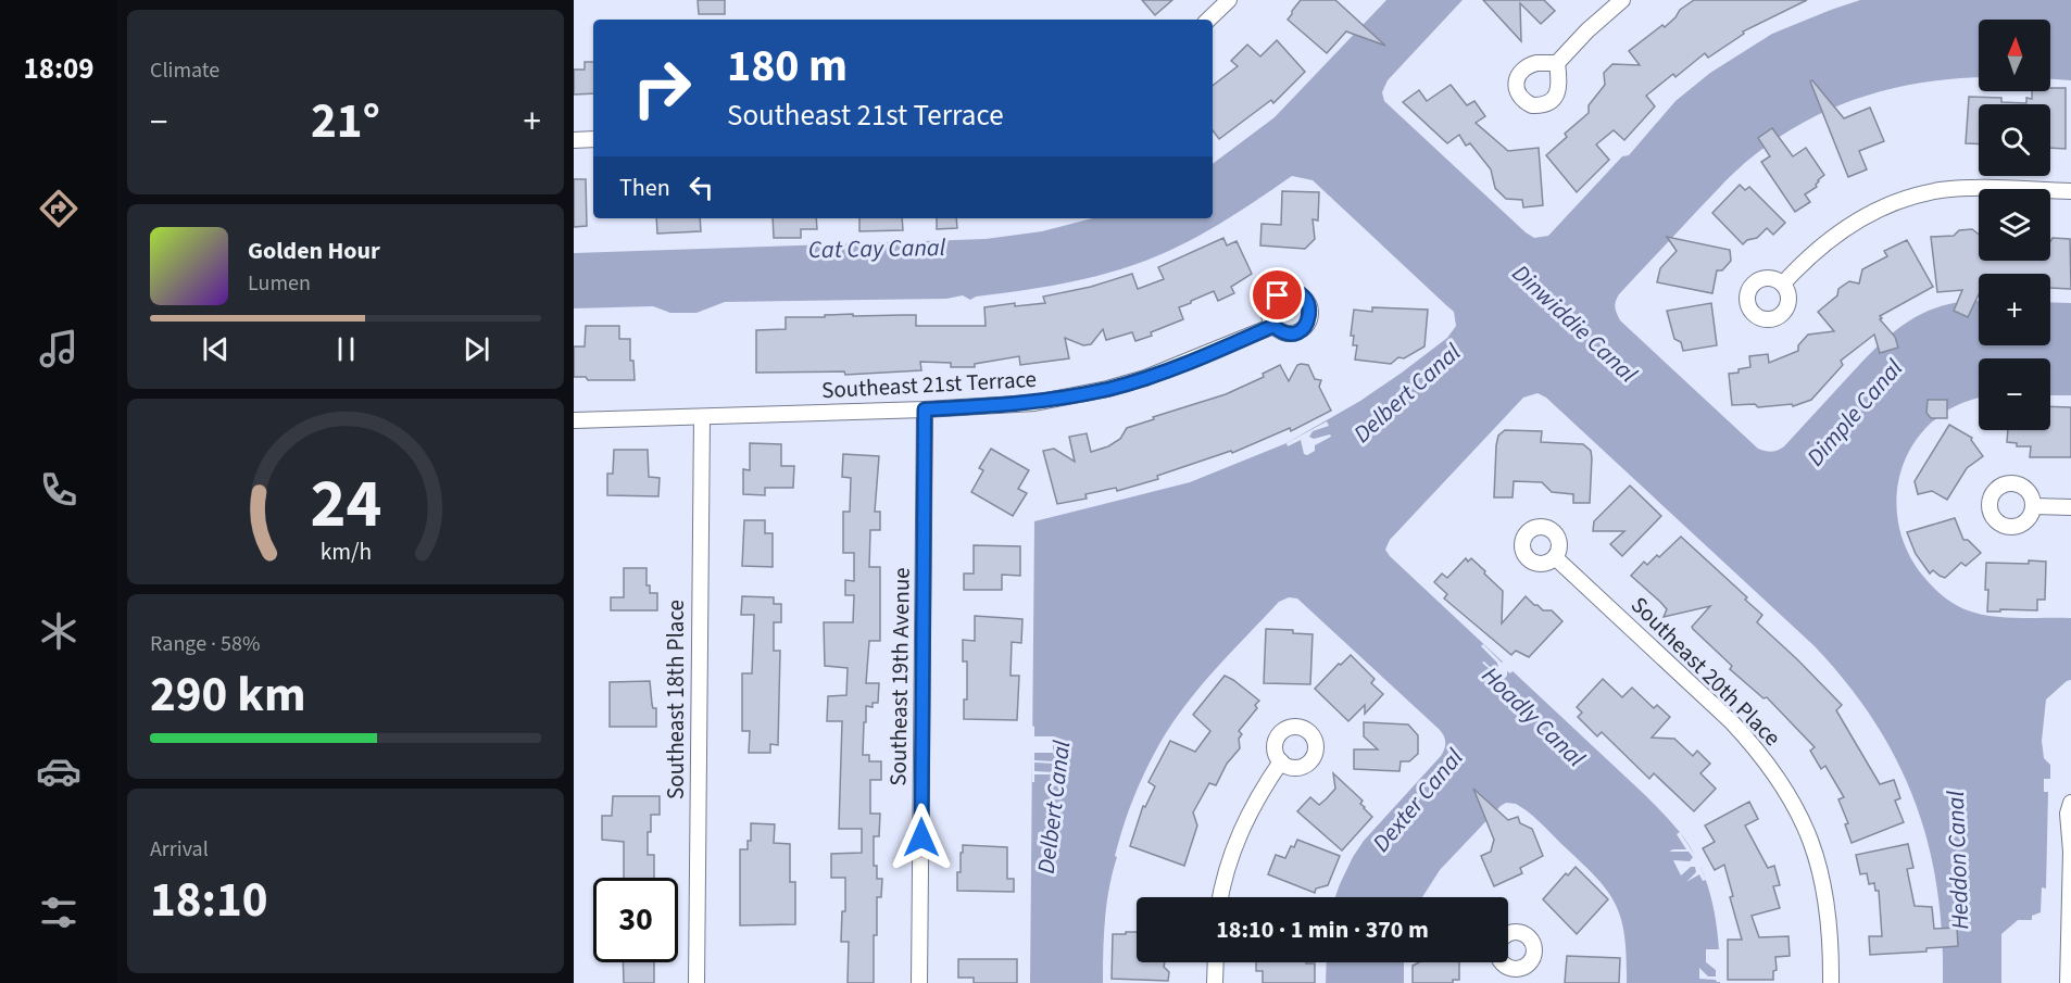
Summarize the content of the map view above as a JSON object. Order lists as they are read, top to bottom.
{
  "streets": {
    "street": [
      "Southeast 21st Terrace",
      "Southeast 20th Place",
      "Southeast 19th Avenue",
      "Southeast 18th Place"
    ]
  },
  "crossings": [
    ["Southeast 21st Terrace", "Southeast 19th Avenue"],
    ["Southeast 21st Terrace", "Southeast 18th Place"]
  ],
  "water": [
    "Cat Cay Canal",
    "Dinwiddie Canal",
    "Delbert Canal",
    "Dimple Canal",
    "Hoadly Canal",
    "Dexter Canal",
    "Heddon Canal"
  ],
  "north": "top",
  "page": {
    "tabs": "18:09",
    "tile": [
      "Climate",
      ["Range · 58%", "290 km"],
      ["Arrival", "18:10"]
    ],
    "map_buttons": ["+", "−"],
    "turn": ["180 m", "Southeast 21st Terrace"],
    "heat": ["−", "21°", "+"],
    "then": "Then",
    "song": ["Golden Hour", "Lumen"],
    "limit": "30",
    "trip": "18:10 · 1 min · 370 m",
    "gauge": ["24", "km/h"]
  }
}
